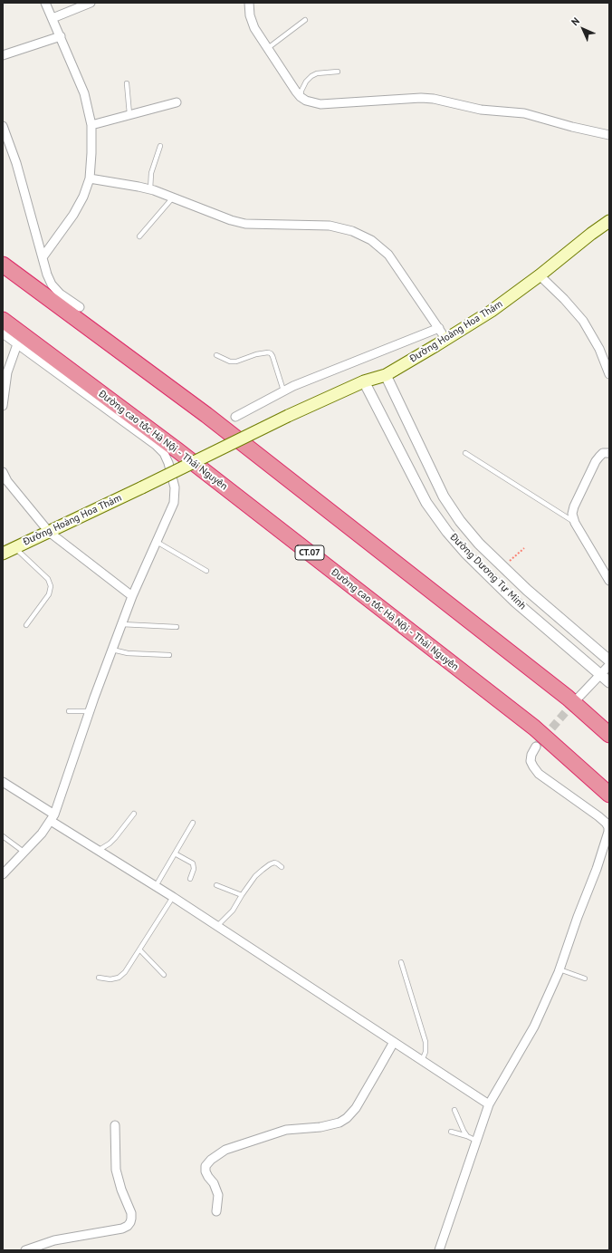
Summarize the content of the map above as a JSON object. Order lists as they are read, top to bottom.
{
  "streets": {
    "highway": ["Đường cao tốc Hà Nội - Thái Nguyên", "CT.07"],
    "main road": ["Đường Hoàng Hoa Thám"],
    "street": ["Đường Dương Tự Minh"]
  },
  "crossings": [
    ["Đường Hoàng Hoa Thám", "Đường Dương Tự Minh"]
  ],
  "north": "top left"
}
